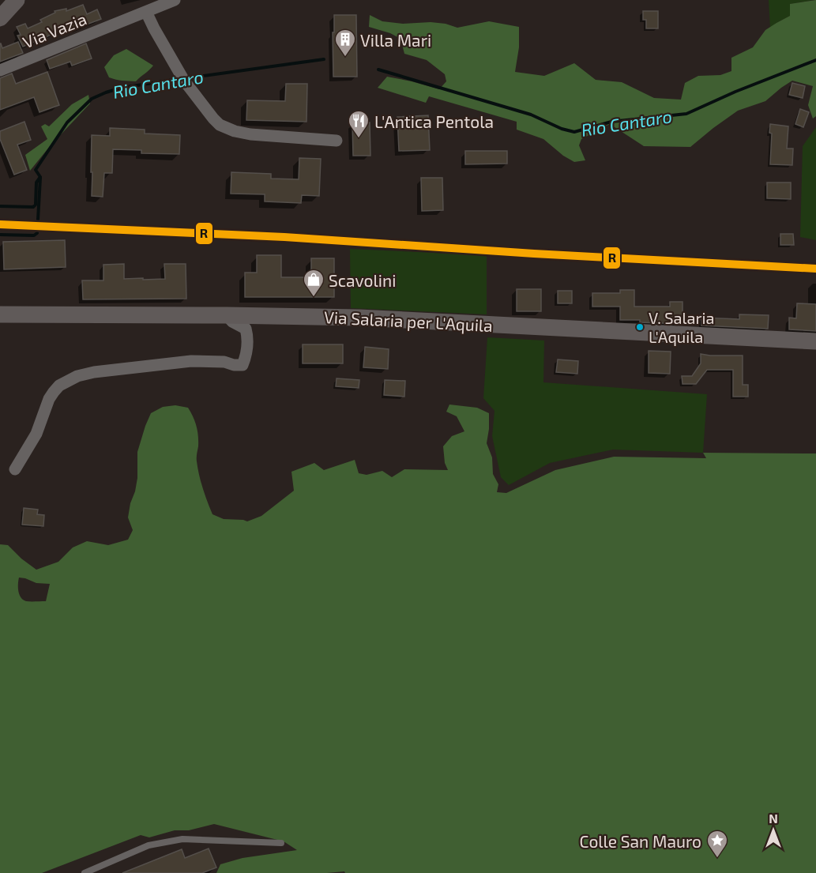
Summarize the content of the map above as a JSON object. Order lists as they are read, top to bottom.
{
  "streets": {
    "main road": ["Via Salaria per L'Aquila"],
    "street": ["Via Vazia"]
  },
  "water": ["Rio Cantaro"],
  "places": {
    "building": ["Villa Mari"],
    "restaurant": ["L'Antica Pentola"],
    "shop": ["Scavolini"],
    "other": ["V. Salaria L'Aquila"],
    "place": ["Colle San Mauro"]
  },
  "lines": ["transit line R"],
  "north": "top"
}
